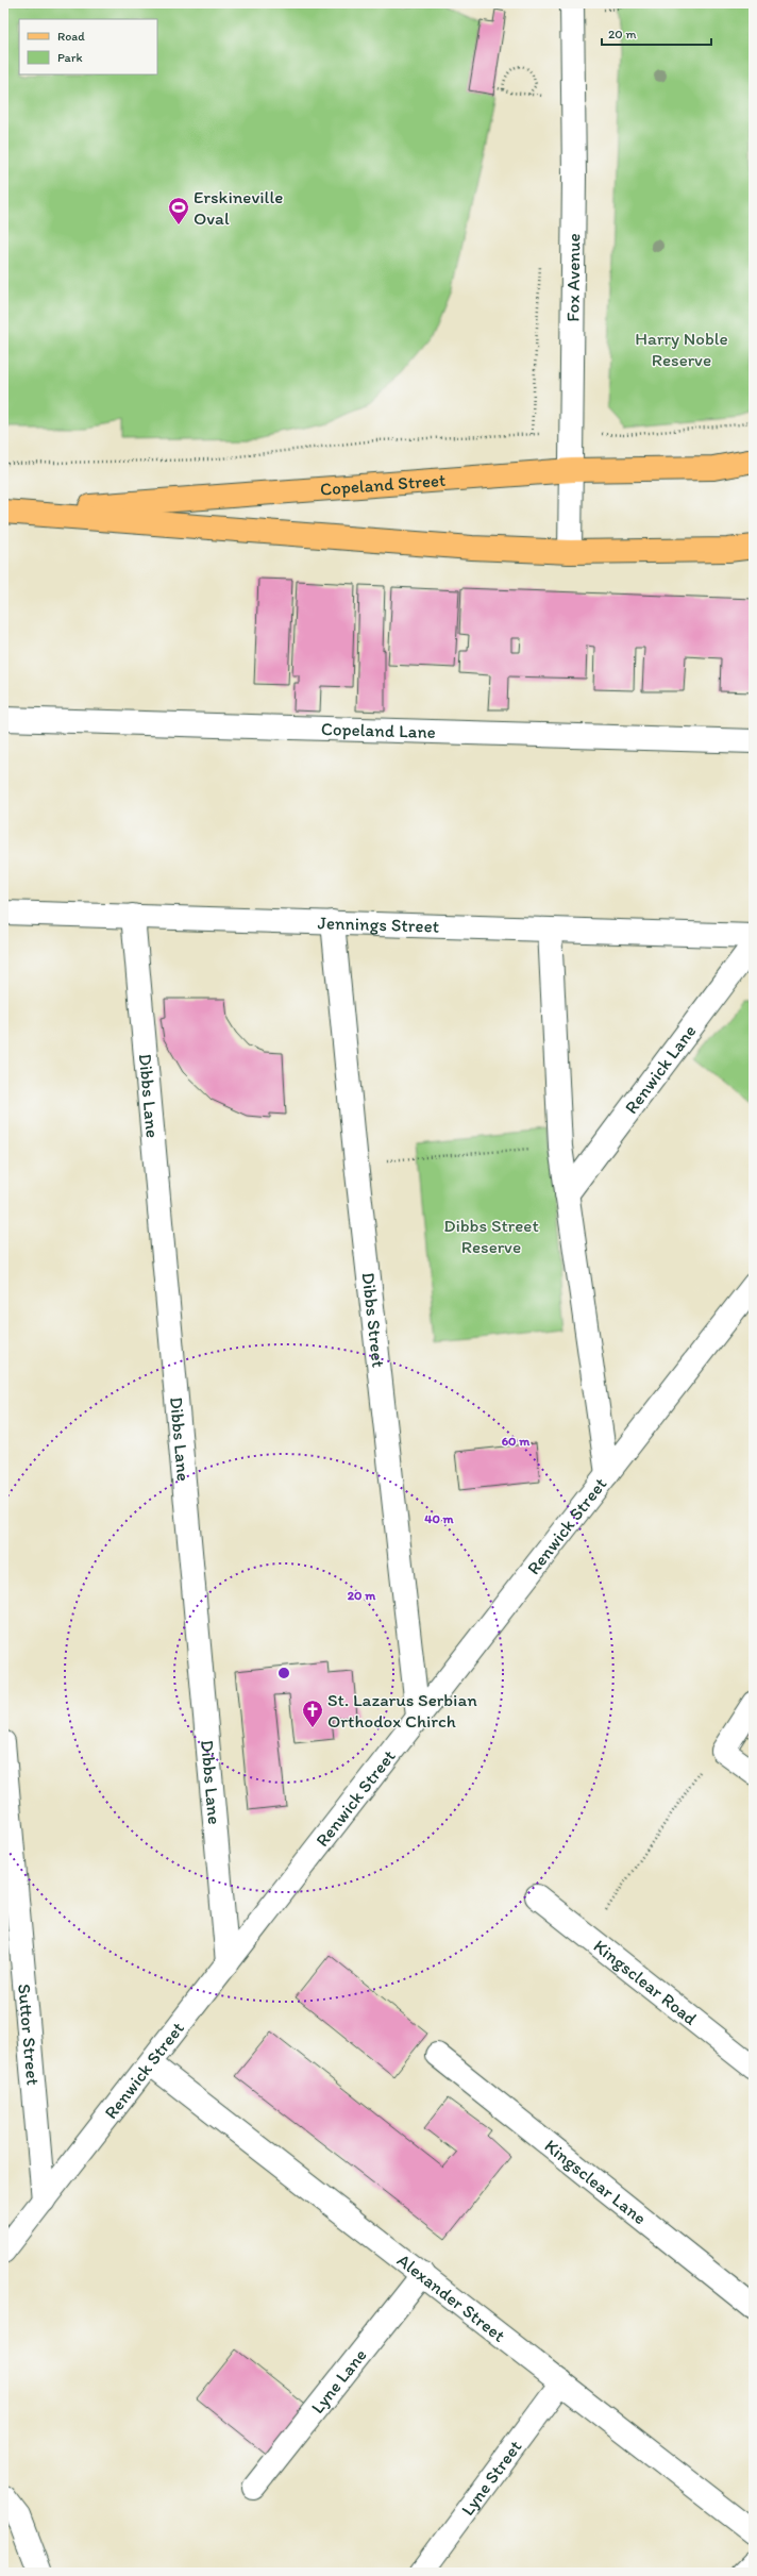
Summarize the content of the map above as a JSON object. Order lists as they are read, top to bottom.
{
  "streets": {
    "main road": ["Copeland Street"],
    "street": [
      "Fox Avenue",
      "Copeland Lane",
      "Jennings Street",
      "Renwick Lane",
      "Dibbs Lane",
      "Dibbs Street",
      "Renwick Street",
      "Kingsclear Road",
      "Suttor Street",
      "Kingsclear Lane",
      "Alexander Street",
      "Lyne Lane",
      "Lyne Street"
    ]
  },
  "crossings": [
    ["Fox Avenue", "Copeland Street"],
    ["Jennings Street", "Dibbs Lane"],
    ["Jennings Street", "Dibbs Street"],
    ["Dibbs Lane", "Renwick Street"],
    ["Dibbs Street", "Renwick Street"],
    ["Renwick Street", "Suttor Street"],
    ["Renwick Street", "Alexander Street"],
    ["Alexander Street", "Lyne Lane"],
    ["Alexander Street", "Lyne Street"]
  ],
  "parks": ["Harry Noble Reserve", "Dibbs Street Reserve"],
  "places": {
    "sports": ["Erskineville Oval"],
    "church": ["St. Lazarus Serbian Orthodox Chirch"]
  },
  "legend": ["Road", "Park"],
  "scale_bar": "20 m",
  "rings": ["60 m", "40 m", "20 m"]
}
